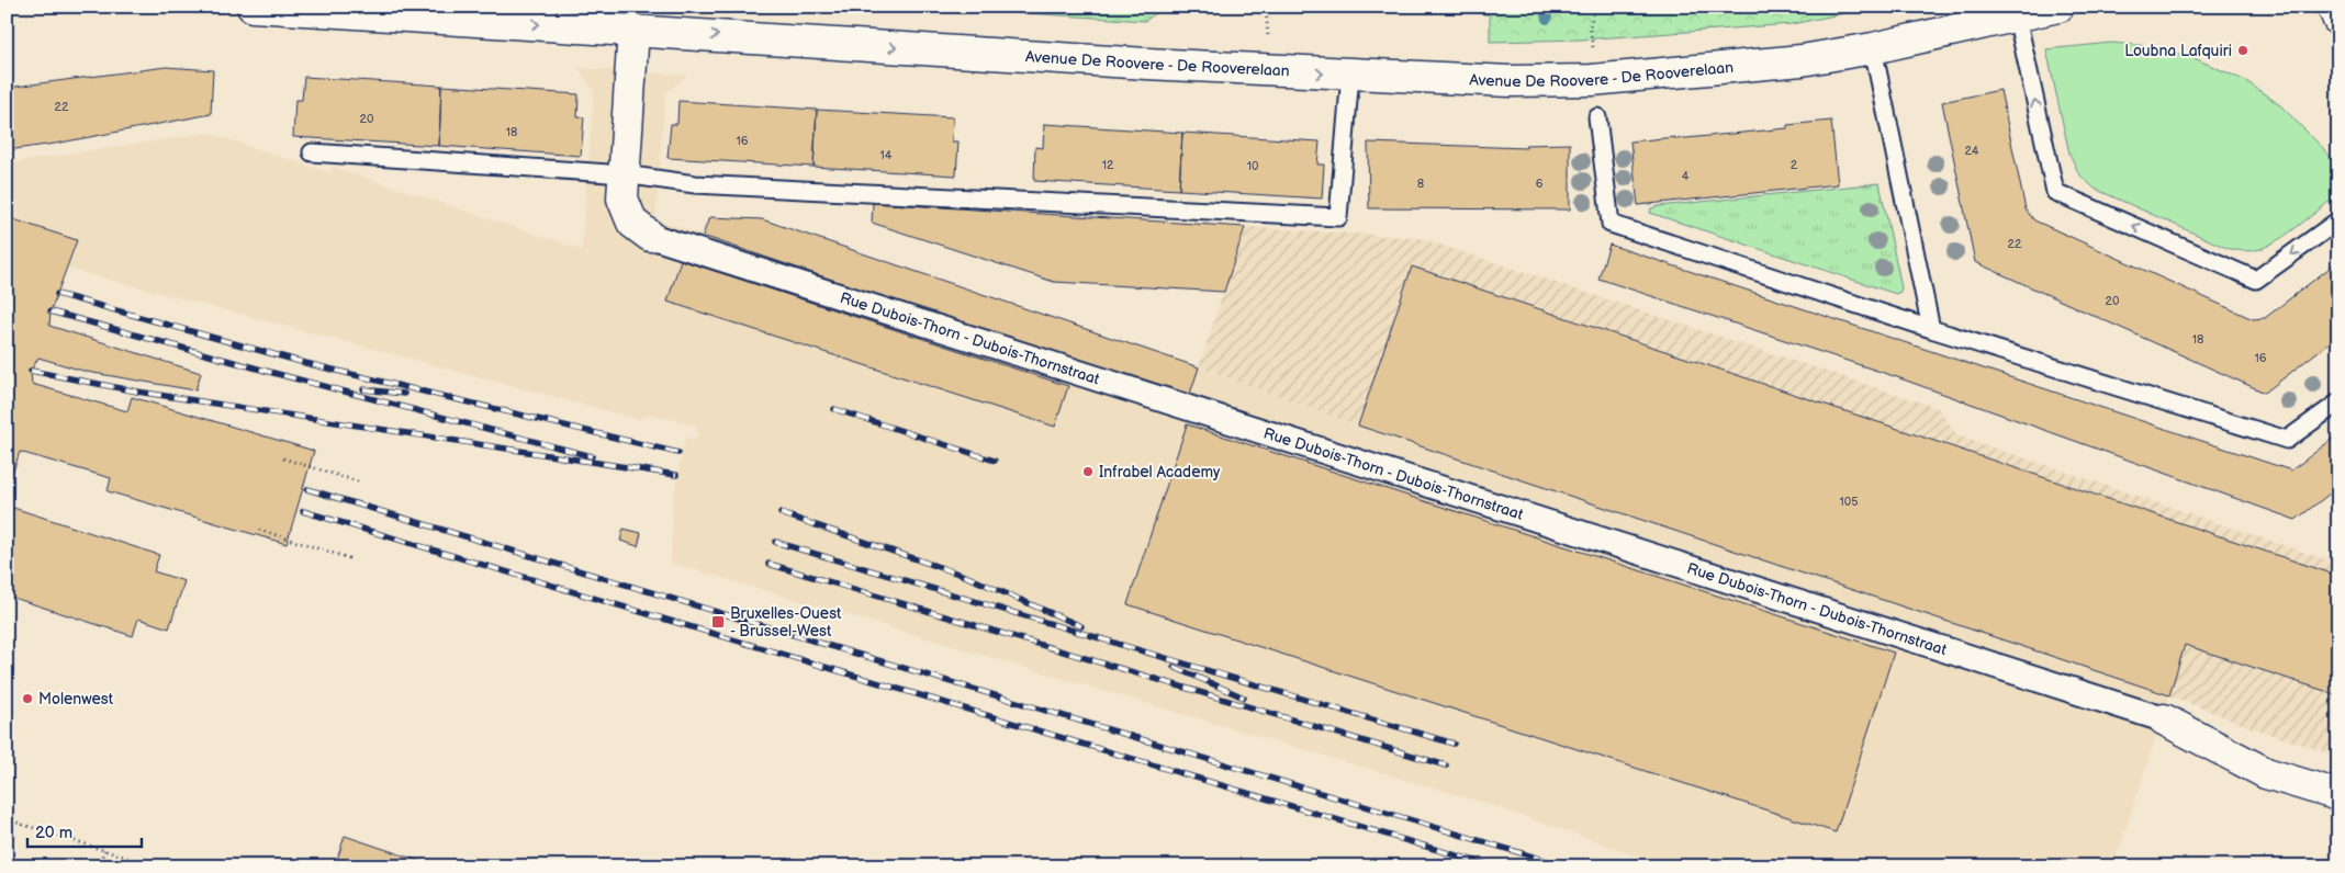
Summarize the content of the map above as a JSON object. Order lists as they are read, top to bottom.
{
  "streets": {
    "street": ["Avenue De Roovere - De Rooverelaan", "Rue Dubois-Thorn - Dubois-Thornstraat"]
  },
  "crossings": [
    ["Avenue De Roovere - De Rooverelaan", "Rue Dubois-Thorn - Dubois-Thornstraat"]
  ],
  "one_way": ["Avenue De Roovere - De Rooverelaan"],
  "places": {
    "other": ["Loubna Lafquiri", "Infrabel Academy", "Molenwest"],
    "transit": ["Bruxelles-Ouest - Brussel-West"]
  },
  "house_numbers": [
    "22",
    "20",
    "18",
    "16",
    "24",
    "14",
    "12",
    "2",
    "10",
    "4",
    "8",
    "6",
    "22",
    "20",
    "18",
    "16",
    "105"
  ],
  "scale_bar": "20 m"
}
